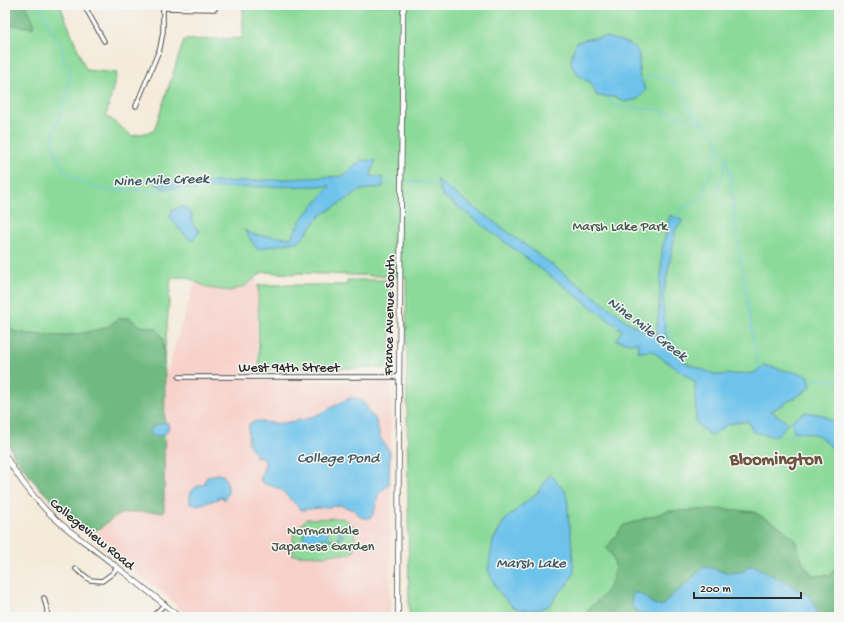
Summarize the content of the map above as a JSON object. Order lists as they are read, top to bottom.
{
  "streets": {
    "main road": ["France Avenue South", "Collegeview Road"],
    "street": ["West 94th Street"]
  },
  "crossings": [
    ["France Avenue South", "West 94th Street"]
  ],
  "districts": ["Bloomington"],
  "water": ["Nine Mile Creek", "College Pond", "Marsh Lake"],
  "parks": ["Marsh Lake Park", "Normandale Japanese Garden"],
  "scale_bar": "200 m"
}
